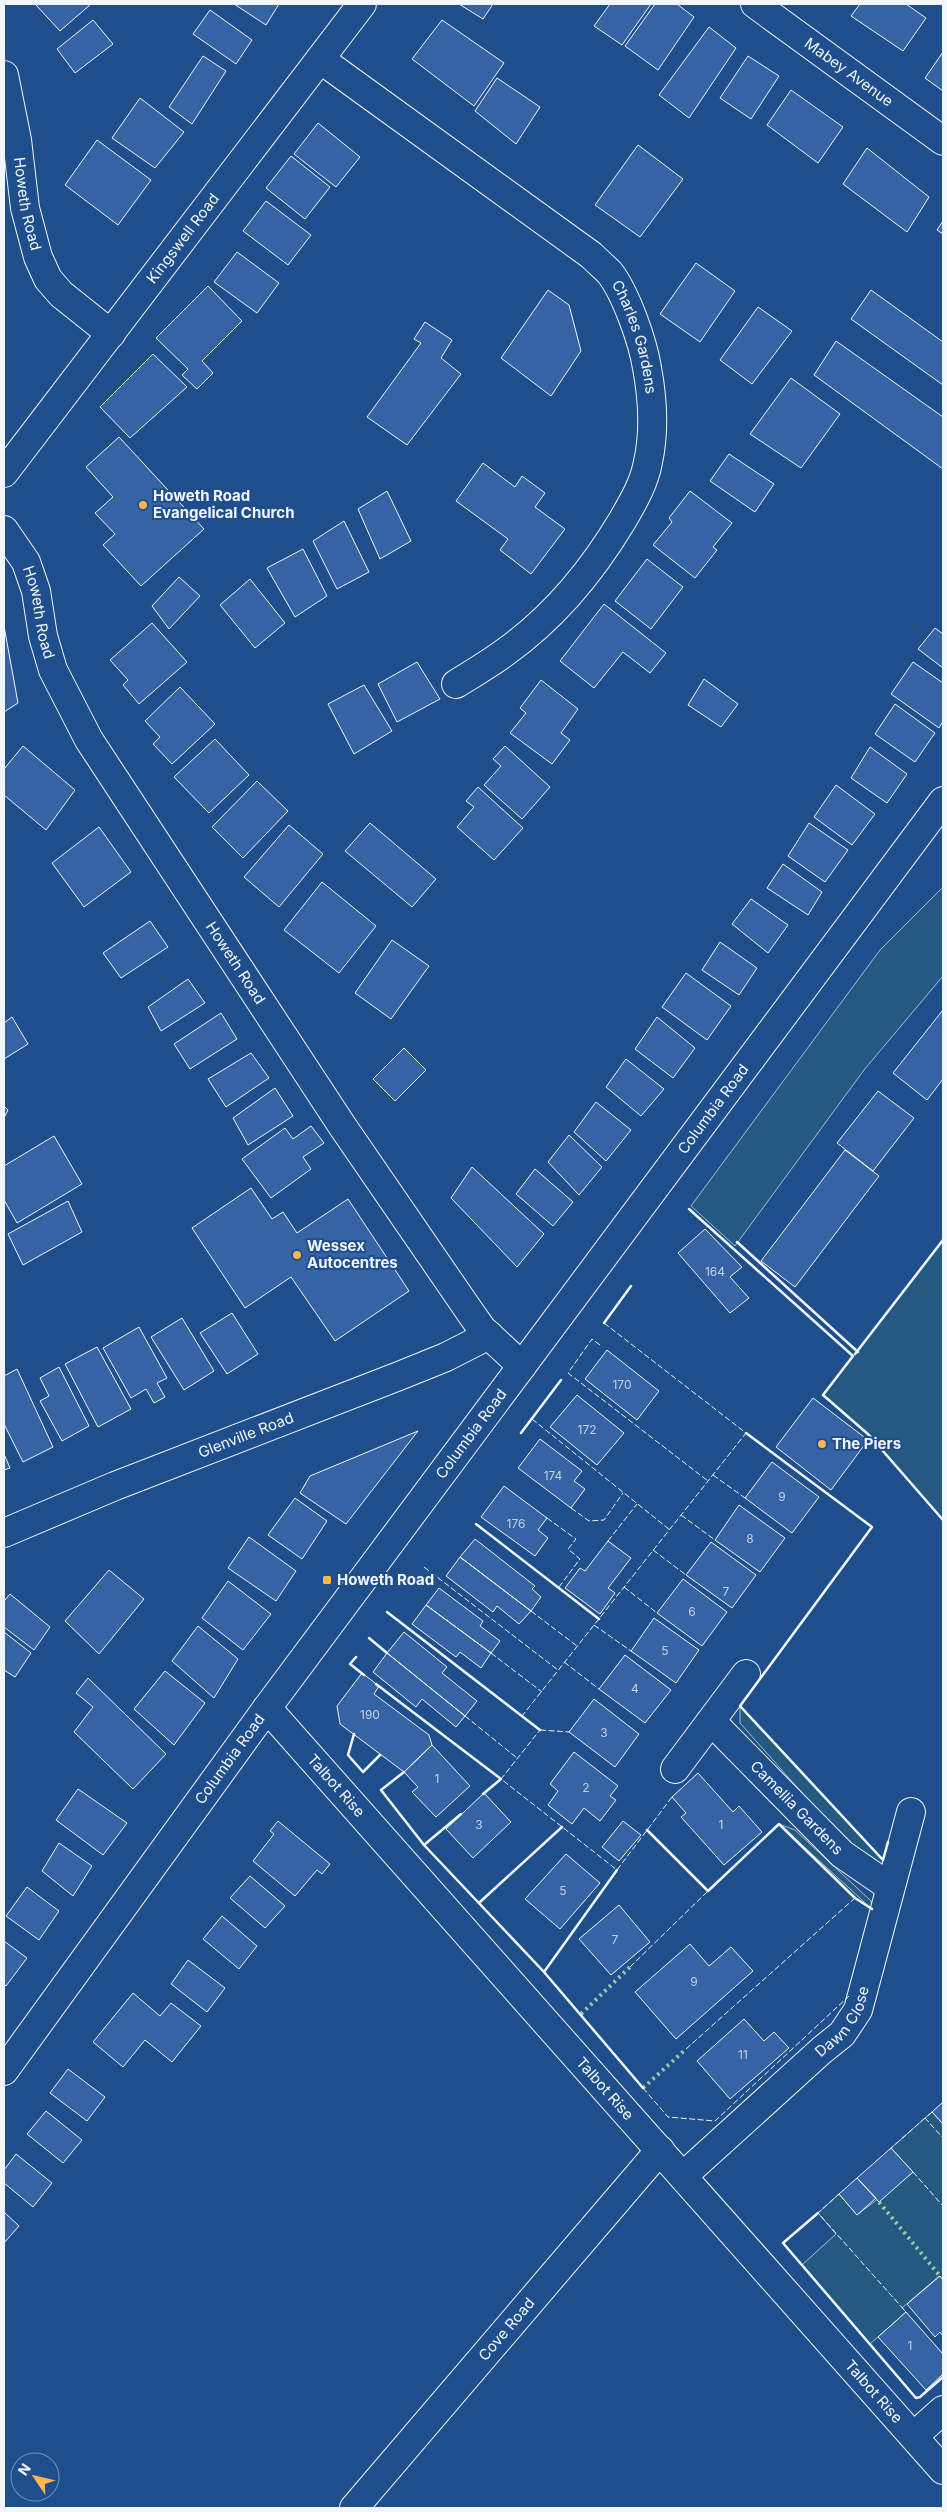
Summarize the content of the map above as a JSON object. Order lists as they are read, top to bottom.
{
  "streets": {
    "street": [
      "Mabey Avenue",
      "Howeth Road",
      "Kingswell Road",
      "Charles Gardens",
      "Columbia Road",
      "Glenville Road",
      "Talbot Rise",
      "Camellia Gardens",
      "Dawn Close",
      "Cove Road"
    ]
  },
  "crossings": [
    ["Howeth Road", "Kingswell Road"],
    ["Howeth Road", "Columbia Road"],
    ["Howeth Road", "Glenville Road"],
    ["Kingswell Road", "Charles Gardens"],
    ["Columbia Road", "Talbot Rise"],
    ["Talbot Rise", "Dawn Close"],
    ["Talbot Rise", "Cove Road"],
    ["Camellia Gardens", "Dawn Close"]
  ],
  "places": {
    "other": ["Howeth Road Evangelical Church", "Wessex Autocentres", "The Piers"],
    "transit": ["Howeth Road"]
  },
  "house_numbers": [
    "164",
    "170",
    "172",
    "174",
    "9",
    "176",
    "8",
    "7",
    "6",
    "5",
    "4",
    "190",
    "3",
    "1",
    "2",
    "3",
    "1",
    "5",
    "7",
    "9",
    "11",
    "1"
  ],
  "north": "top left"
}
